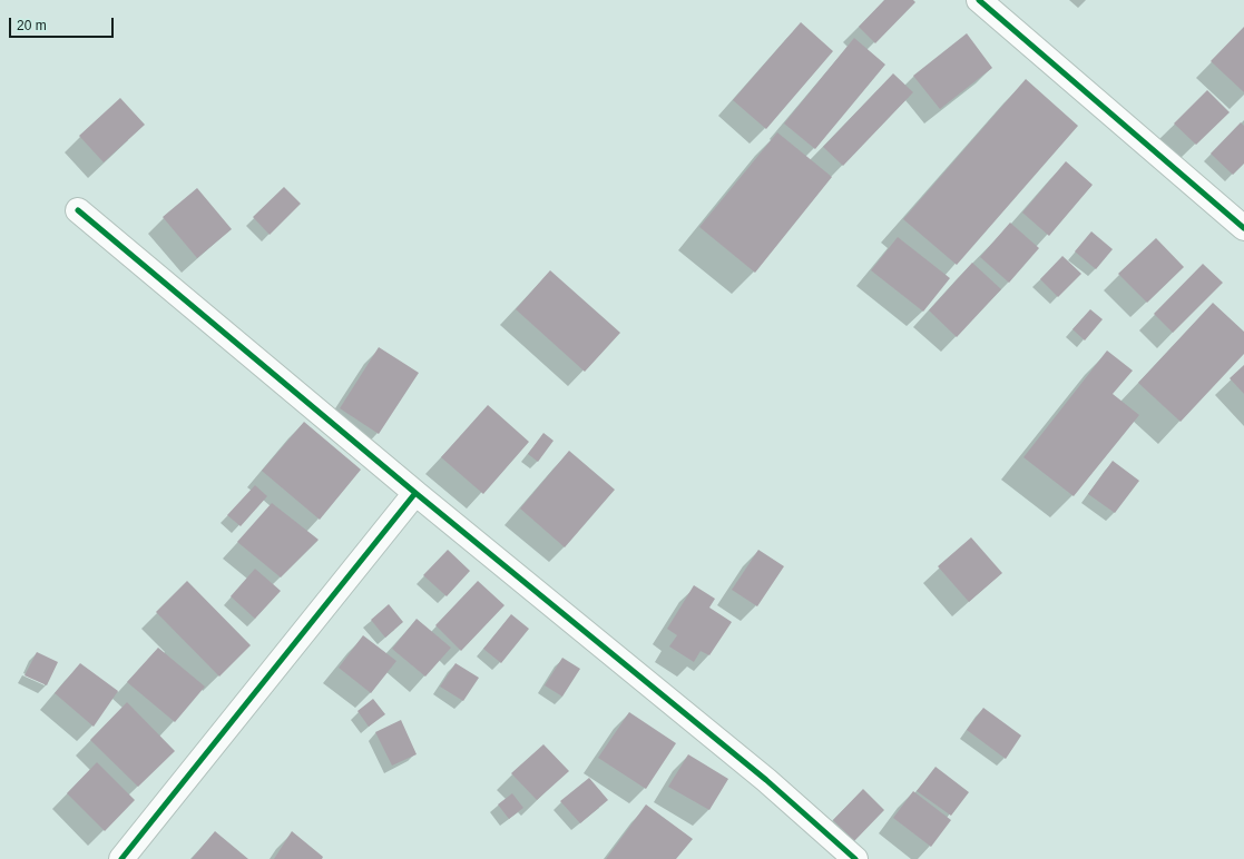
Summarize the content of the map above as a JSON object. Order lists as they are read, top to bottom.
{
  "scale_bar": "20 m"
}
